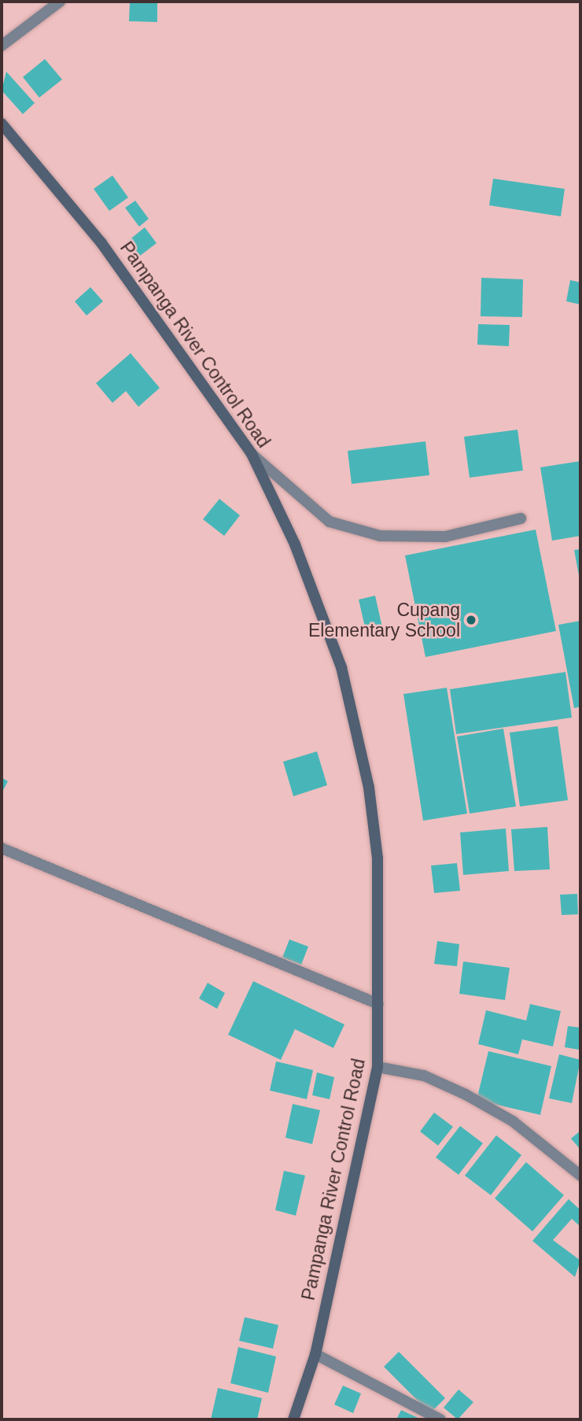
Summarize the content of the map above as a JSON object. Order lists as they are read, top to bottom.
{
  "streets": {
    "main road": ["Pampanga River Control Road"]
  },
  "places": ["Cupang Elementary School"]
}
